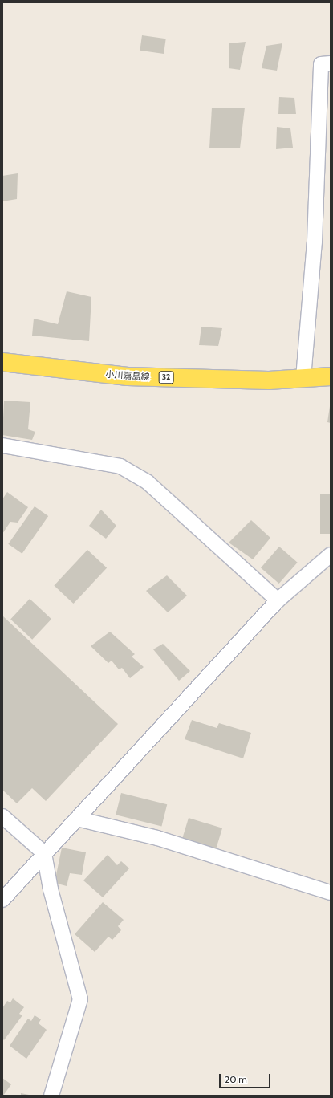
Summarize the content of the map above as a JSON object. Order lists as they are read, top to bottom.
{
  "streets": {
    "main road": ["小川嘉島線", "32"]
  },
  "scale_bar": "20 m"
}
